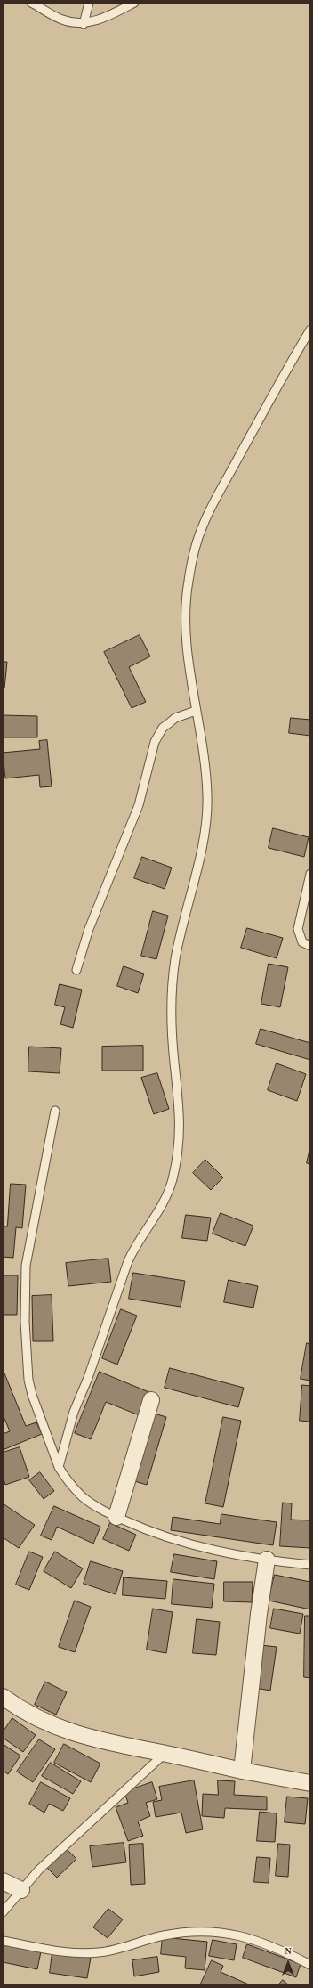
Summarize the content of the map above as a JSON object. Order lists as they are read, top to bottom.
{
  "north": "top"
}
